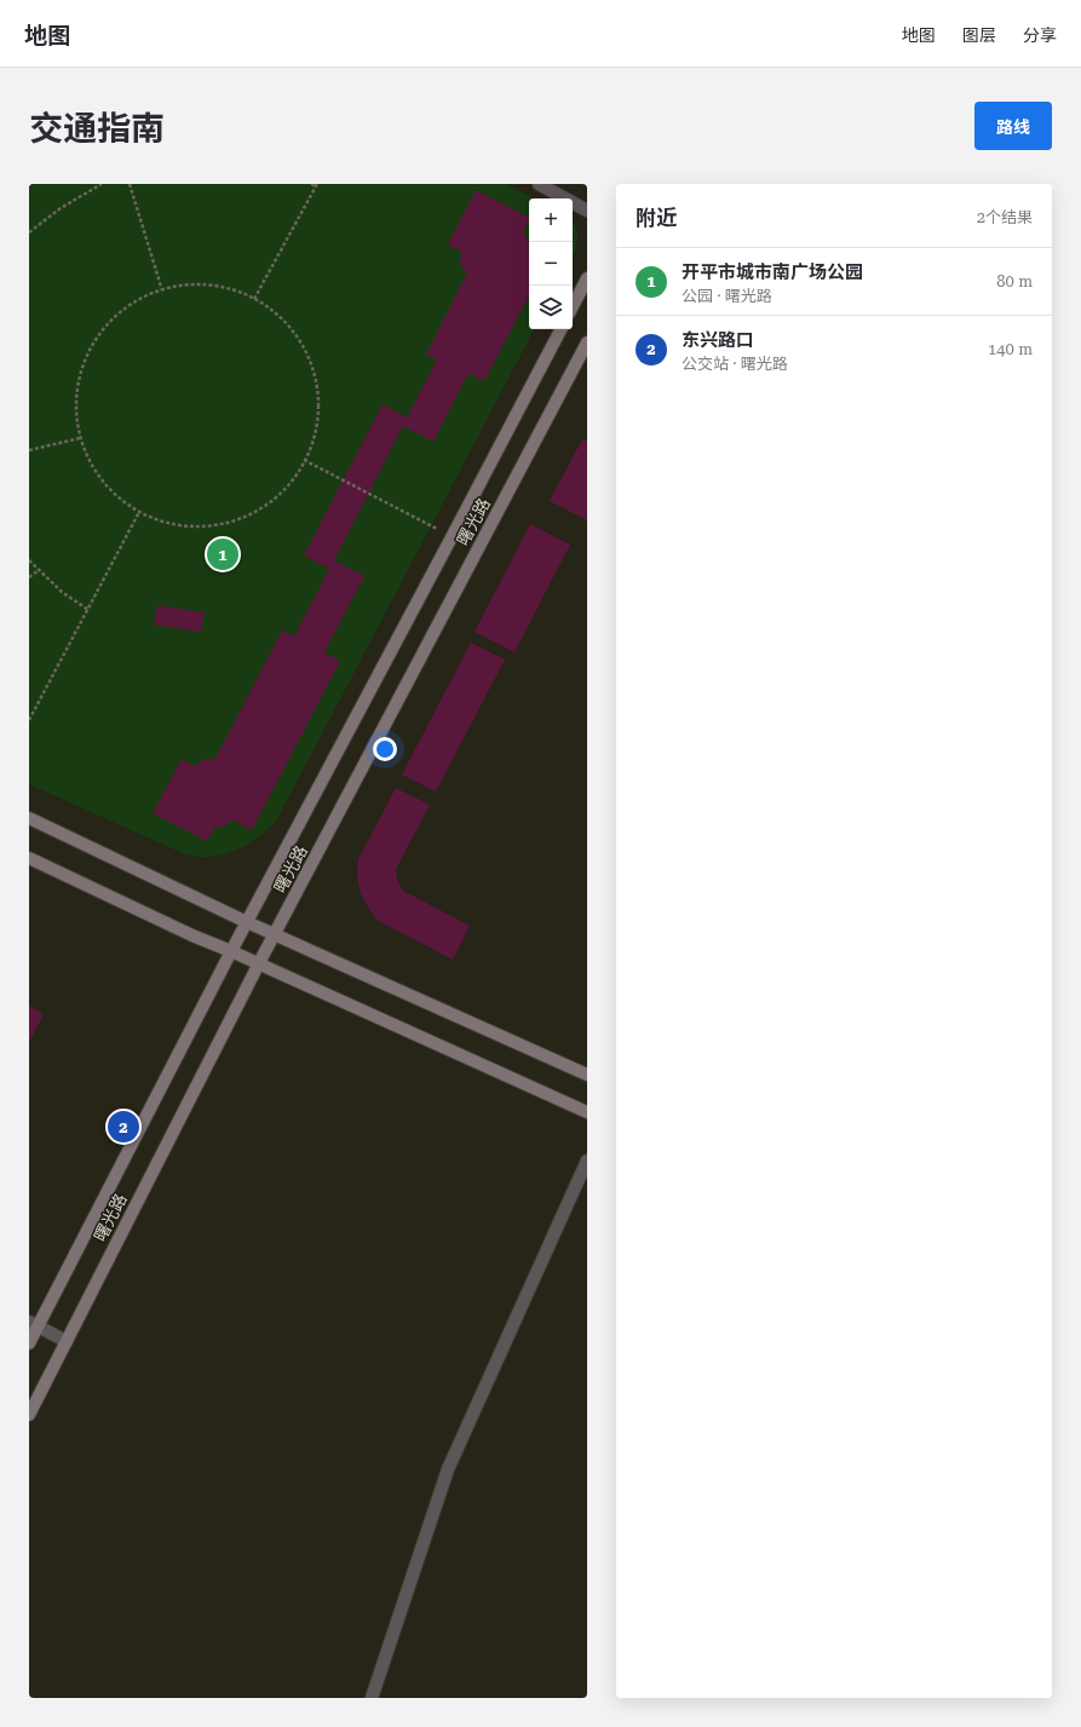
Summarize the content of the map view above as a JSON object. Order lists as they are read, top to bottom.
{
  "streets": {
    "main road": ["曙光路"]
  },
  "page": {
    "header": "地图",
    "nav": ["地图", "图层", "分享"],
    "title": "交通指南",
    "buttons": "路线",
    "heading": ["附近", "2个结果"],
    "map_buttons": ["+", "−"],
    "list": [
      {
        "mark": "1",
        "name": "开平市城市南广场公园",
        "note": "公园 · 曙光路",
        "value": "80 m"
      },
      {
        "mark": "2",
        "name": "东兴路口",
        "note": "公交站 · 曙光路",
        "value": "140 m"
      }
    ],
    "pins": ["1", "2"]
  }
}
